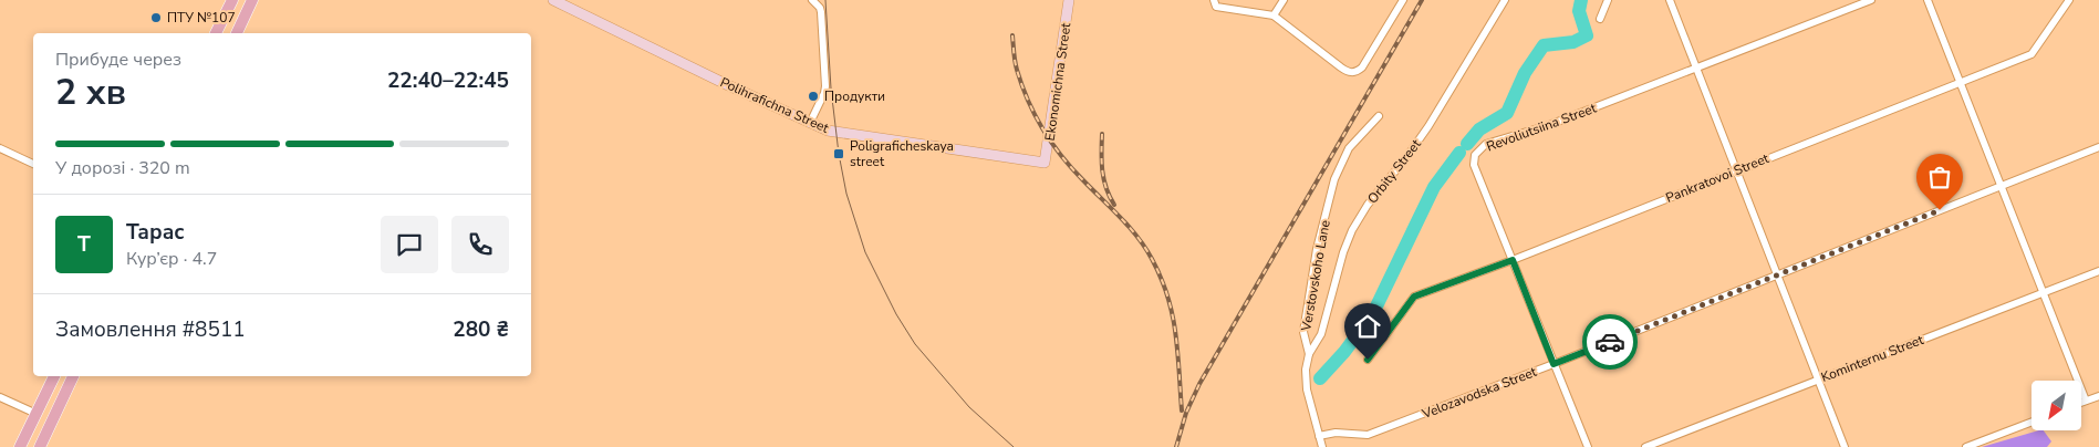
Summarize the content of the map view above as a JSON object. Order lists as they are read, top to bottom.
{
  "streets": {
    "street": [
      "Ekonomichna Street",
      "Polihrafichna Street",
      "Revoliutsiina Street",
      "Orbity Street",
      "Pankratovoi Street",
      "Verstovskoho Lane",
      "Kominternu Street",
      "Velozavodska Street"
    ]
  },
  "crossings": [
    ["Ekonomichna Street", "Polihrafichna Street"],
    ["Revoliutsiina Street", "Pankratovoi Street"],
    ["Revoliutsiina Street", "Velozavodska Street"],
    ["Orbity Street", "Verstovskoho Lane"],
    ["Verstovskoho Lane", "Velozavodska Street"]
  ],
  "places": {
    "other": ["ПТУ №107", "Продукти"],
    "transit": ["Poligraficheskaya street"]
  },
  "north": "bottom left",
  "page": {
    "heading": ["2 хв", "Прибуде через", "22:40–22:45"],
    "panel": [
      "Тарас",
      "Кур’єр · 4.7",
      "Замовлення #8511",
      "280 ₴"
    ],
    "bar": "У дорозі · 320 m",
    "round": "Т"
  }
}
